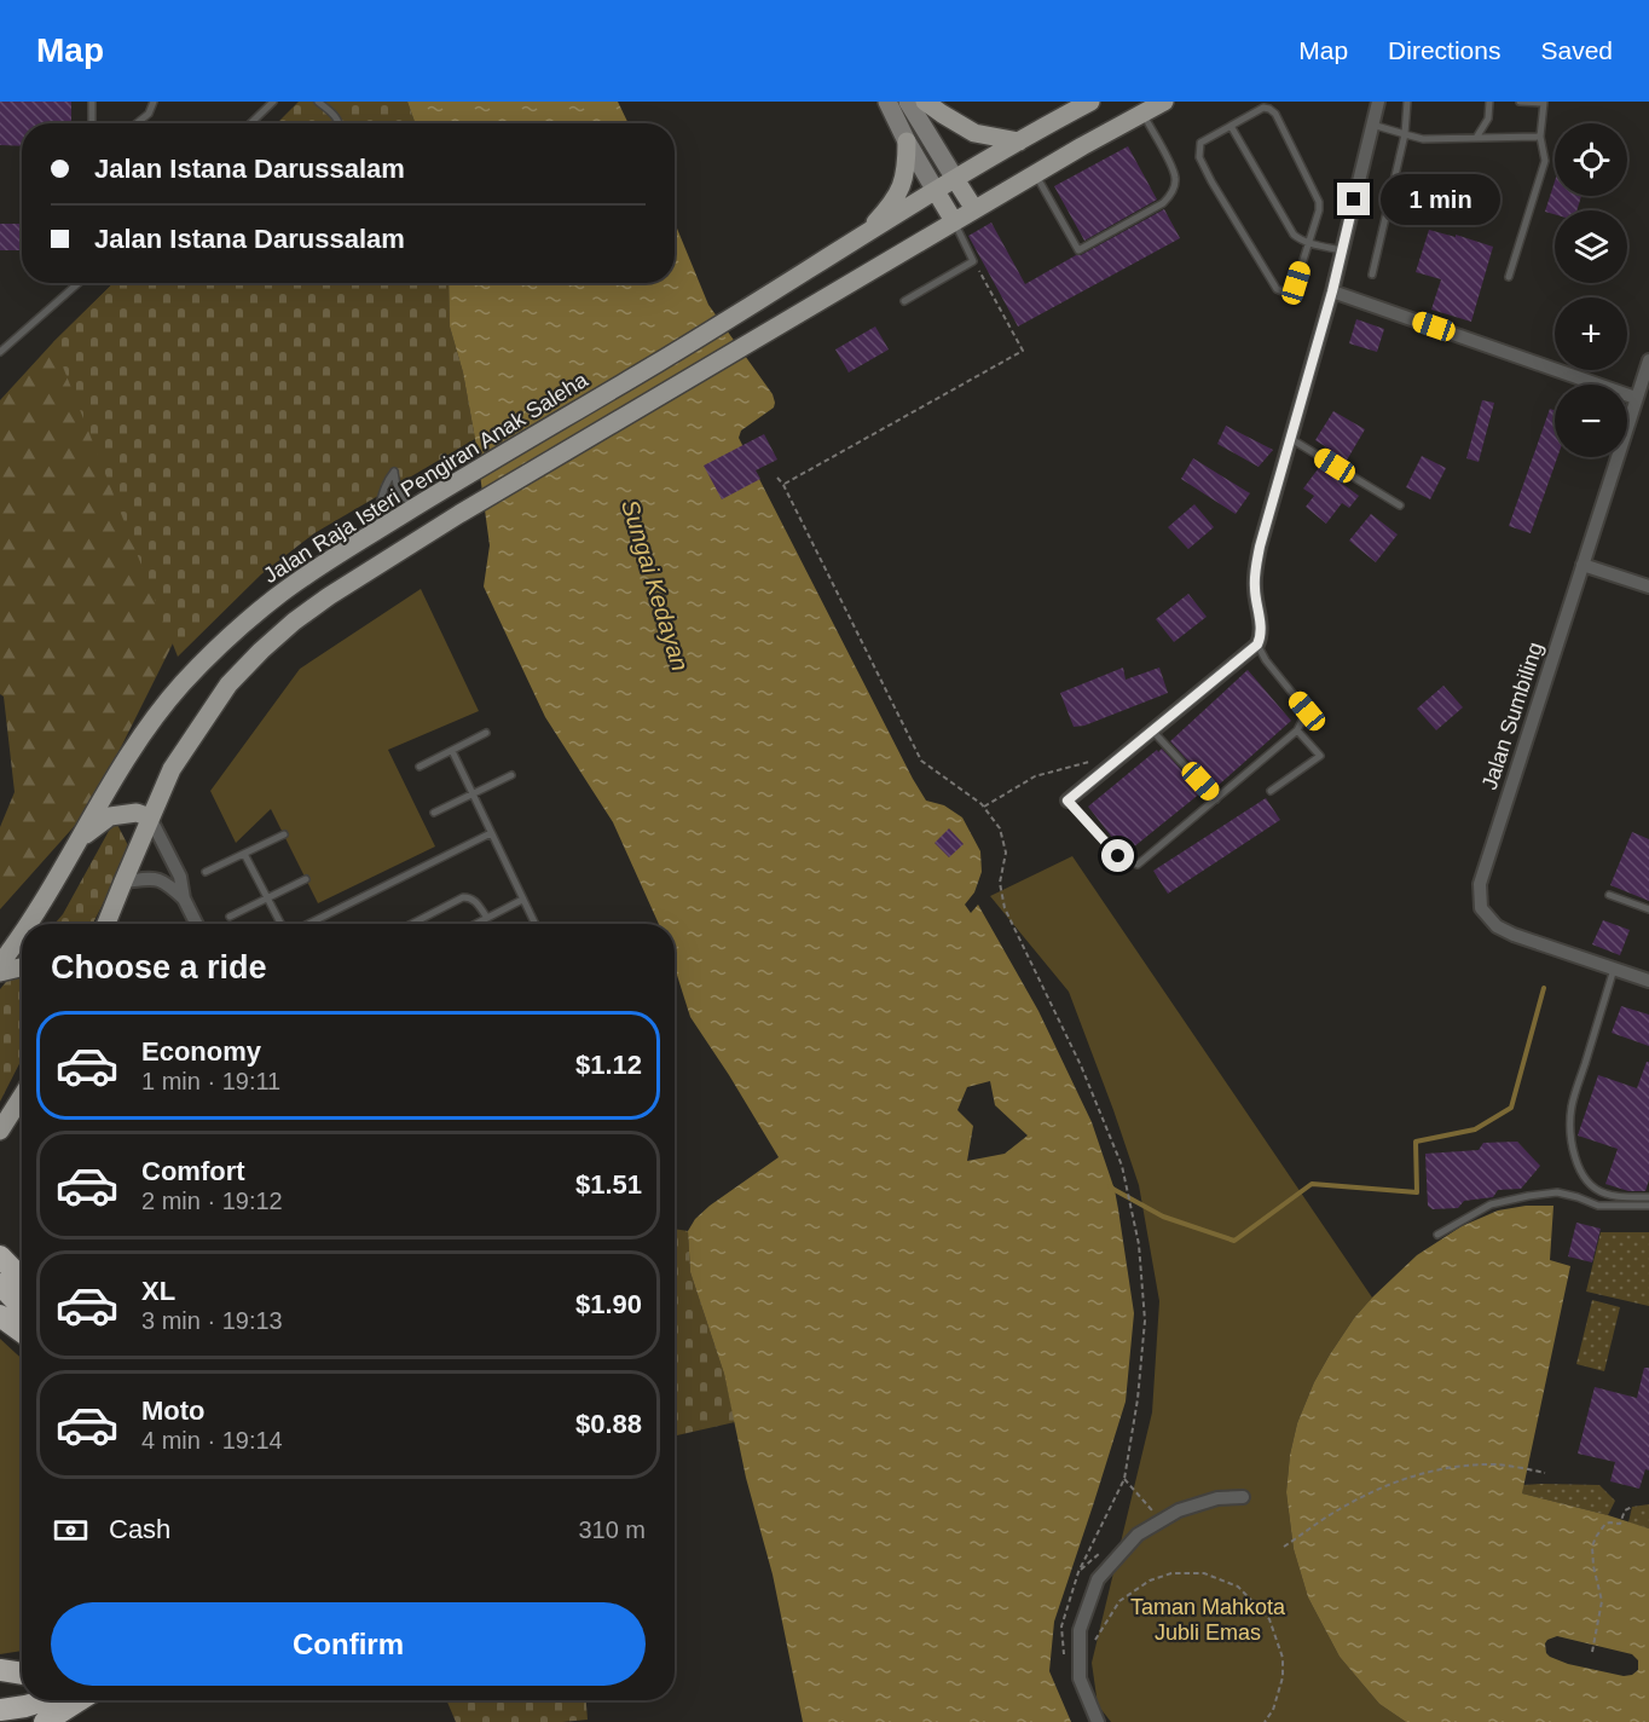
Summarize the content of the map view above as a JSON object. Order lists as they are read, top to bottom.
{
  "streets": {
    "main road": ["Jalan Raja Isteri Pengiran Anak Saleha"],
    "street": ["Jalan Sumbiling"]
  },
  "water": ["Sungai Kedayan"],
  "parks": ["Taman Mahkota Jubli Emas"],
  "page": {
    "header": "Map",
    "nav": ["Map", "Directions", "Saved"],
    "map_buttons": ["+", "−"],
    "banner": ["Jalan Istana Darussalam", "Jalan Istana Darussalam"],
    "bubble": "1 min",
    "heading": "Choose a ride",
    "list": [
      {
        "name": "Economy",
        "note": "1 min · 19:11",
        "value": "$1.12"
      },
      {
        "name": "Comfort",
        "note": "2 min · 19:12",
        "value": "$1.51"
      },
      {
        "name": "XL",
        "note": "3 min · 19:13",
        "value": "$1.90"
      },
      {
        "name": "Moto",
        "note": "4 min · 19:14",
        "value": "$0.88"
      }
    ],
    "pay": ["Cash", "310 m"],
    "buttons": "Confirm"
  }
}
